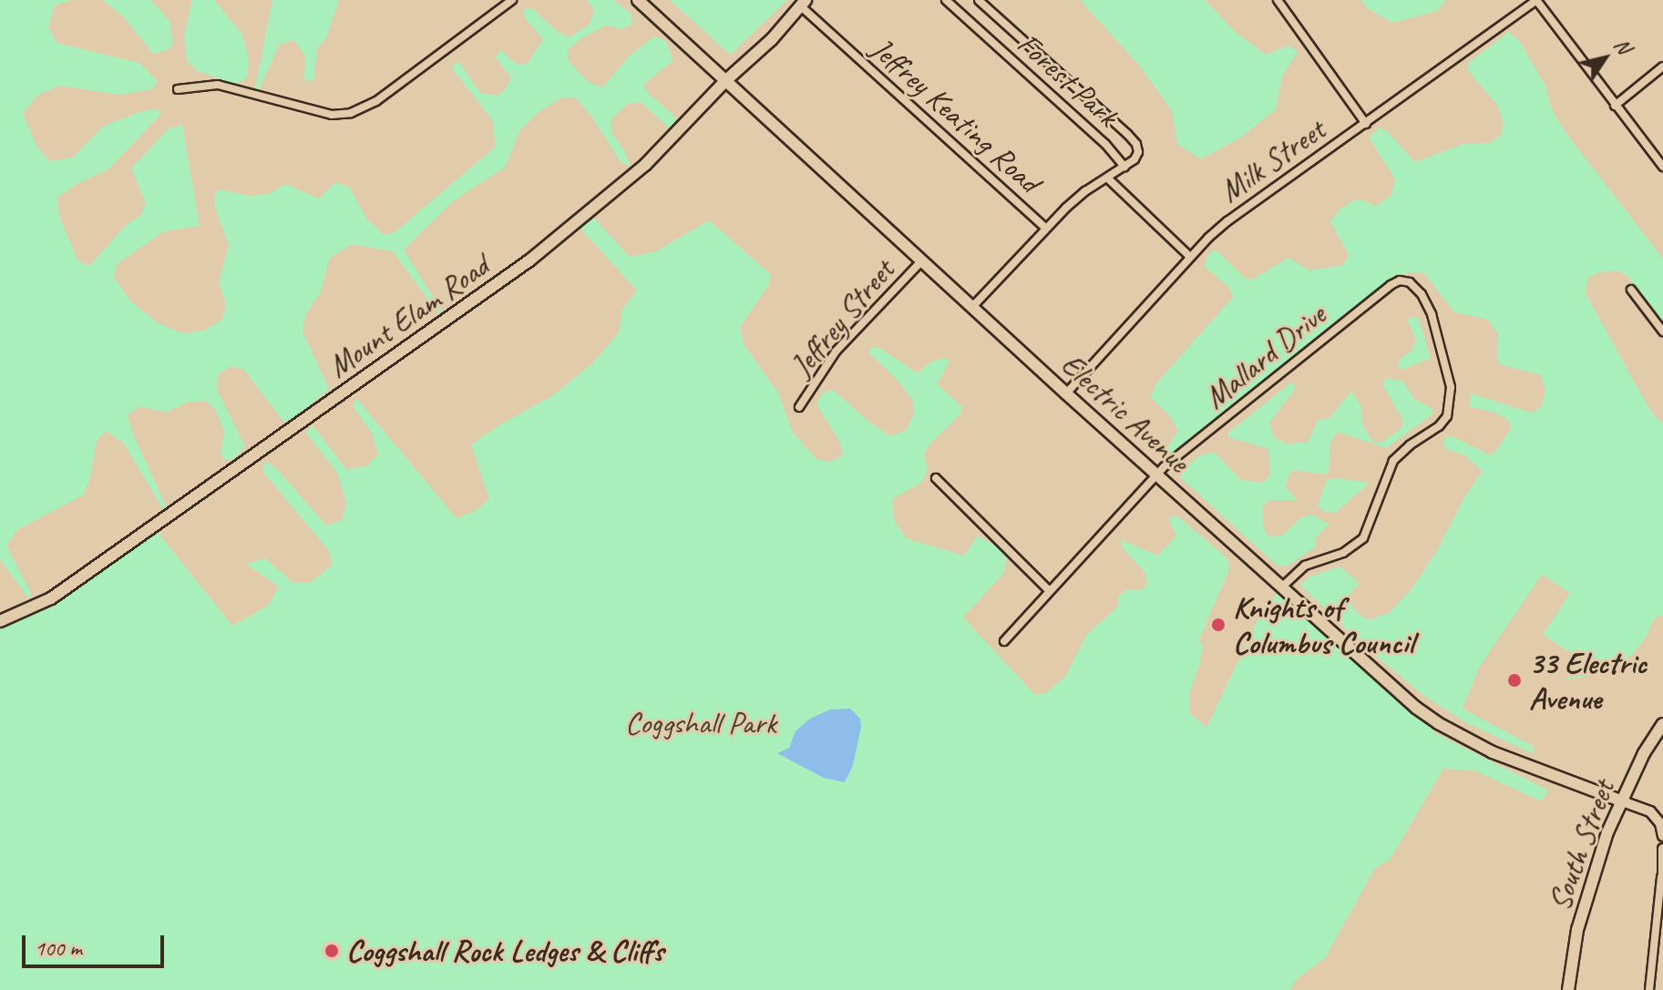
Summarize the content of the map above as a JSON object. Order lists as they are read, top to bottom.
{
  "streets": {
    "main road": ["Mount Elam Road", "Electric Avenue", "South Street"],
    "street": [
      "Forest Park",
      "Jeffrey Keating Road",
      "Milk Street",
      "Jeffrey Street",
      "Mallard Drive"
    ]
  },
  "crossings": [
    ["Jeffrey Keating Road", "Mount Elam Road"],
    ["Milk Street", "Electric Avenue"],
    ["Mount Elam Road", "Electric Avenue"],
    ["Jeffrey Street", "Electric Avenue"],
    ["Mallard Drive", "Electric Avenue"],
    ["Electric Avenue", "South Street"]
  ],
  "parks": ["Coggshall Park"],
  "places": ["Knights of Columbus Council", "33 Electric Avenue", "Coggshall Rock Ledges & Cliffs"],
  "scale_bar": "100 m",
  "north": "top right"
}
